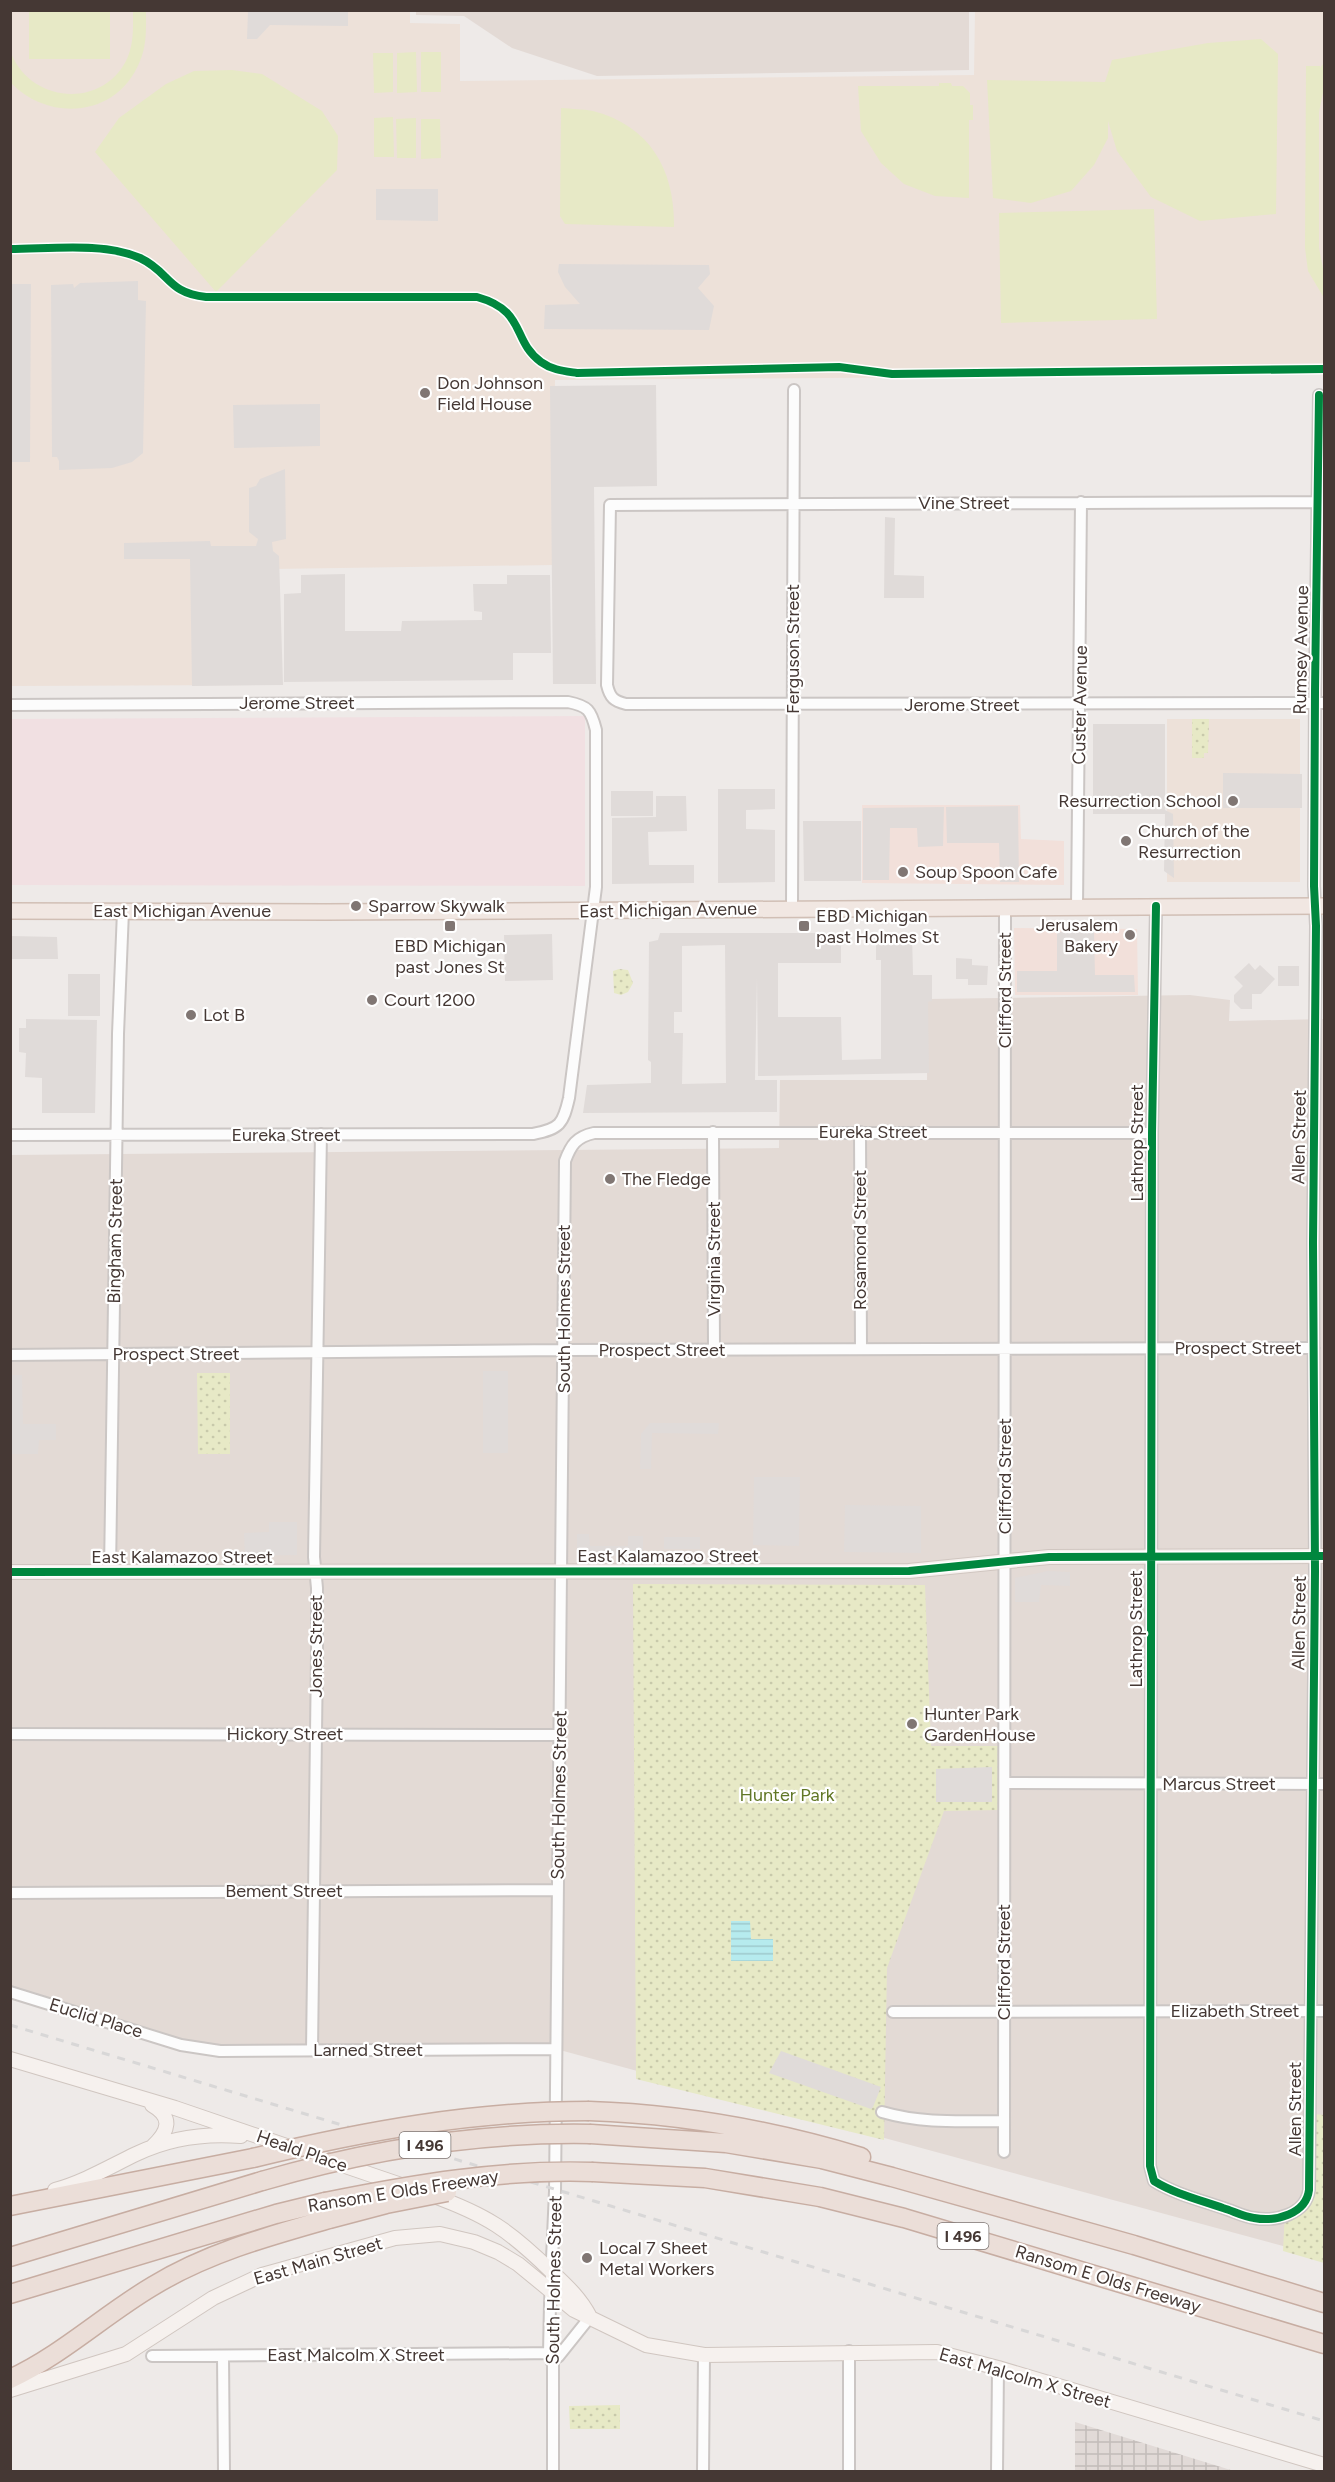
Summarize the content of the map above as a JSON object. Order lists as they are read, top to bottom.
{
  "streets": {
    "highway": ["I 496", "Ransom E Olds Freeway"],
    "main road": ["East Michigan Avenue"],
    "street": [
      "Vine Street",
      "Ferguson Street",
      "Rumsey Avenue",
      "Jerome Street",
      "Custer Avenue",
      "Clifford Street",
      "Eureka Street",
      "Allen Street",
      "Lathrop Street",
      "Rosamond Street",
      "Bingham Street",
      "Virginia Street",
      "South Holmes Street",
      "Prospect Street",
      "East Kalamazoo Street",
      "Jones Street",
      "Hickory Street",
      "Marcus Street",
      "Bement Street",
      "Elizabeth Street",
      "Euclid Place",
      "Larned Street",
      "Heald Place",
      "East Main Street",
      "East Malcolm X Street"
    ]
  },
  "crossings": [
    ["Vine Street", "Ferguson Street"],
    ["Vine Street", "Rumsey Avenue"],
    ["Vine Street", "Jerome Street"],
    ["Vine Street", "Custer Avenue"],
    ["Ferguson Street", "Jerome Street"],
    ["Ferguson Street", "East Michigan Avenue"],
    ["Rumsey Avenue", "Jerome Street"],
    ["Rumsey Avenue", "East Michigan Avenue"],
    ["Rumsey Avenue", "Allen Street"],
    ["Jerome Street", "Custer Avenue"],
    ["Jerome Street", "East Michigan Avenue"],
    ["Jerome Street", "Eureka Street"],
    ["Custer Avenue", "East Michigan Avenue"],
    ["East Michigan Avenue", "Clifford Street"],
    ["East Michigan Avenue", "Eureka Street"],
    ["East Michigan Avenue", "Allen Street"],
    ["East Michigan Avenue", "Lathrop Street"],
    ["East Michigan Avenue", "Bingham Street"],
    ["Clifford Street", "Eureka Street"],
    ["Clifford Street", "Prospect Street"],
    ["Clifford Street", "East Kalamazoo Street"],
    ["Clifford Street", "Marcus Street"],
    ["Clifford Street", "Elizabeth Street"],
    ["Eureka Street", "Lathrop Street"],
    ["Eureka Street", "Rosamond Street"],
    ["Eureka Street", "Bingham Street"],
    ["Eureka Street", "Virginia Street"],
    ["Eureka Street", "South Holmes Street"],
    ["Eureka Street", "Jones Street"],
    ["Allen Street", "Lathrop Street"],
    ["Allen Street", "Prospect Street"],
    ["Allen Street", "East Kalamazoo Street"],
    ["Allen Street", "Marcus Street"],
    ["Allen Street", "Elizabeth Street"],
    ["Lathrop Street", "Prospect Street"],
    ["Lathrop Street", "East Kalamazoo Street"],
    ["Lathrop Street", "Marcus Street"],
    ["Lathrop Street", "Elizabeth Street"],
    ["Rosamond Street", "Prospect Street"],
    ["Bingham Street", "Prospect Street"],
    ["Bingham Street", "East Kalamazoo Street"],
    ["Virginia Street", "Prospect Street"],
    ["South Holmes Street", "Prospect Street"],
    ["South Holmes Street", "East Kalamazoo Street"],
    ["South Holmes Street", "Hickory Street"],
    ["South Holmes Street", "Bement Street"],
    ["South Holmes Street", "Larned Street"],
    ["South Holmes Street", "Heald Place"],
    ["South Holmes Street", "East Main Street"],
    ["South Holmes Street", "East Malcolm X Street"],
    ["Prospect Street", "Jones Street"],
    ["East Kalamazoo Street", "Jones Street"],
    ["Jones Street", "Hickory Street"],
    ["Jones Street", "Bement Street"],
    ["Jones Street", "Larned Street"],
    ["Euclid Place", "Larned Street"],
    ["Heald Place", "East Main Street"],
    ["Heald Place", "East Malcolm X Street"],
    ["East Main Street", "East Malcolm X Street"]
  ],
  "parks": ["Hunter Park"],
  "places": {
    "other": [
      "Don Johnson Field House",
      "Resurrection School",
      "Church of the Resurrection",
      "Soup Spoon Cafe",
      "Sparrow Skywalk",
      "Jerusalem Bakery",
      "Court 1200",
      "Lot B",
      "The Fledge",
      "Hunter Park GardenHouse",
      "Local 7 Sheet Metal Workers"
    ],
    "transit": ["EBD Michigan past Jones St", "EBD Michigan past Holmes St"]
  }
}
